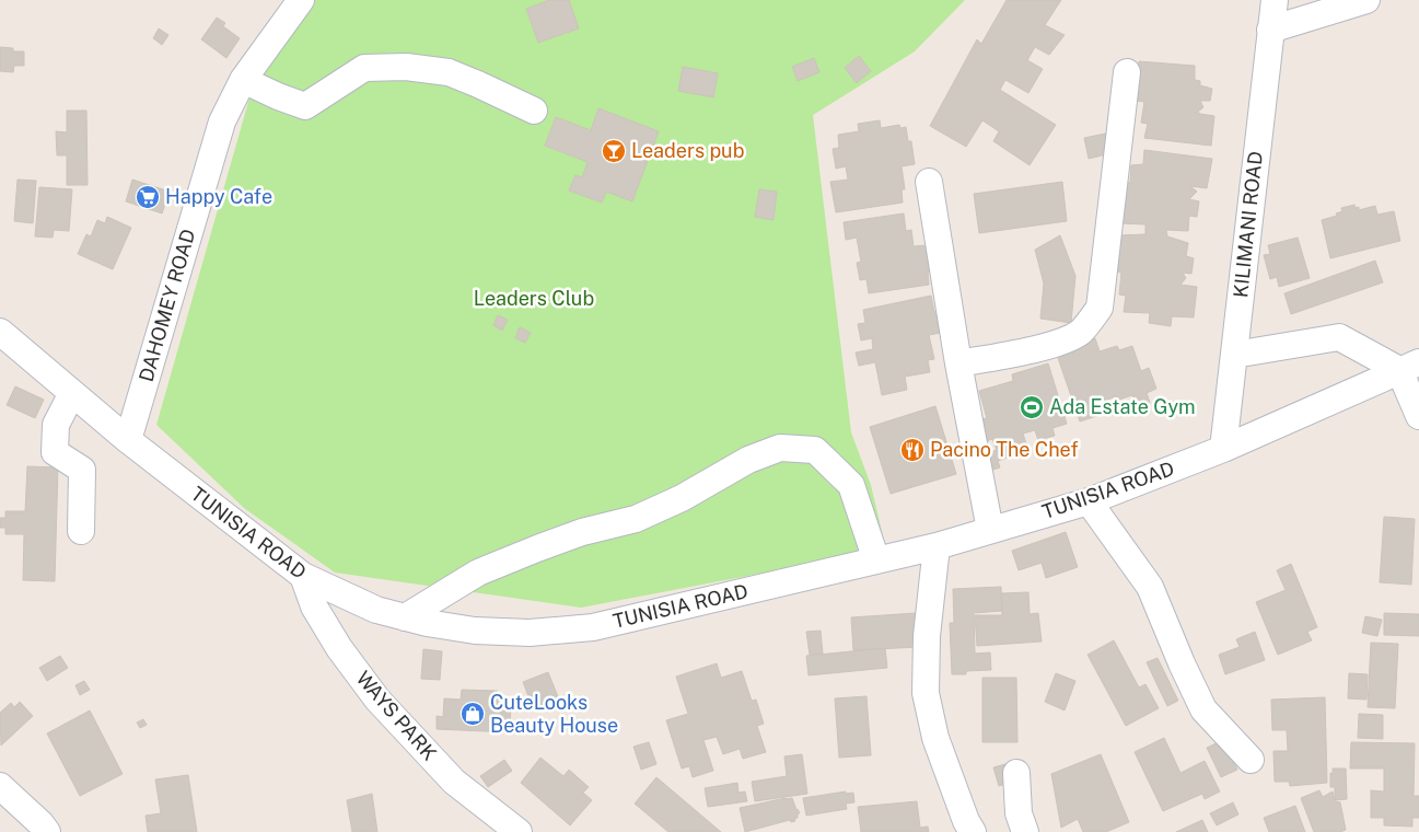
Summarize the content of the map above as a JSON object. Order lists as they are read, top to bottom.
{
  "streets": {
    "street": [
      "KILIMANI ROAD",
      "DAHOMEY ROAD",
      "TUNISIA ROAD",
      "WAYS PARK"
    ]
  },
  "crossings": [
    ["KILIMANI ROAD", "TUNISIA ROAD"],
    ["DAHOMEY ROAD", "TUNISIA ROAD"],
    ["TUNISIA ROAD", "WAYS PARK"]
  ],
  "parks": ["Leaders Club"],
  "places": {
    "bar": ["Leaders pub"],
    "supermarket": ["Happy Cafe"],
    "sports": ["Ada Estate Gym"],
    "restaurant": ["Pacino The Chef"],
    "shop": ["CuteLooks Beauty House"]
  }
}
